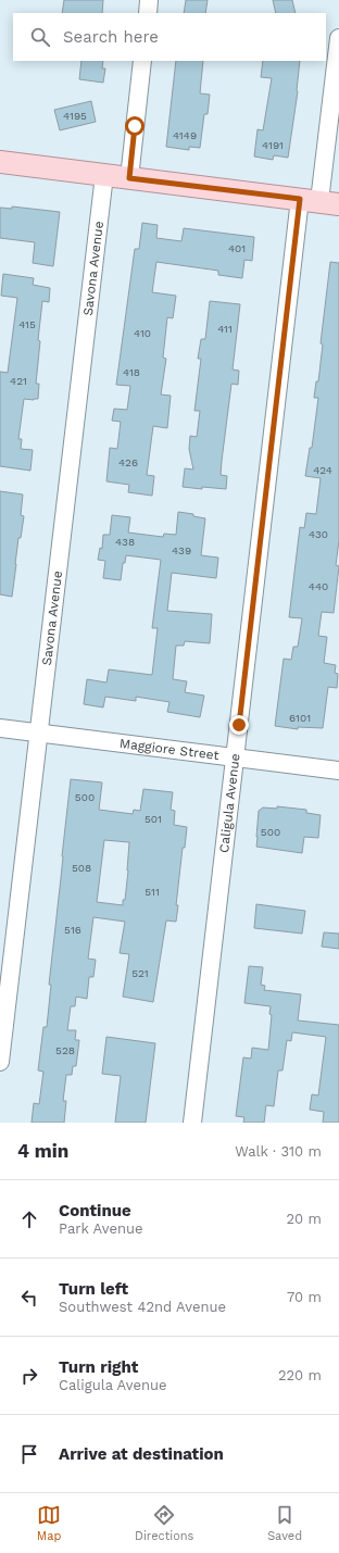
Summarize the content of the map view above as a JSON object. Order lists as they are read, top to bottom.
{
  "streets": {
    "street": ["Savona Avenue", "Maggiore Street", "Caligula Avenue"]
  },
  "crossings": [
    ["Savona Avenue", "Maggiore Street"],
    ["Maggiore Street", "Caligula Avenue"]
  ],
  "house_numbers": [
    "4195",
    "4149",
    "4191",
    "401",
    "415",
    "411",
    "410",
    "418",
    "421",
    "426",
    "424",
    "430",
    "438",
    "439",
    "440",
    "6101",
    "500",
    "501",
    "500",
    "508",
    "511",
    "516",
    "521",
    "528"
  ],
  "page": {
    "search": "Search here",
    "heading": ["4 min", "Walk · 310 m"],
    "list": [
      ["Continue", "Park Avenue", "20 m"],
      ["Turn left", "Southwest 42nd Avenue", "70 m"],
      ["Turn right", "Caligula Avenue", "220 m"],
      "Arrive at destination"
    ],
    "nav": ["Map", "Directions", "Saved"]
  }
}
